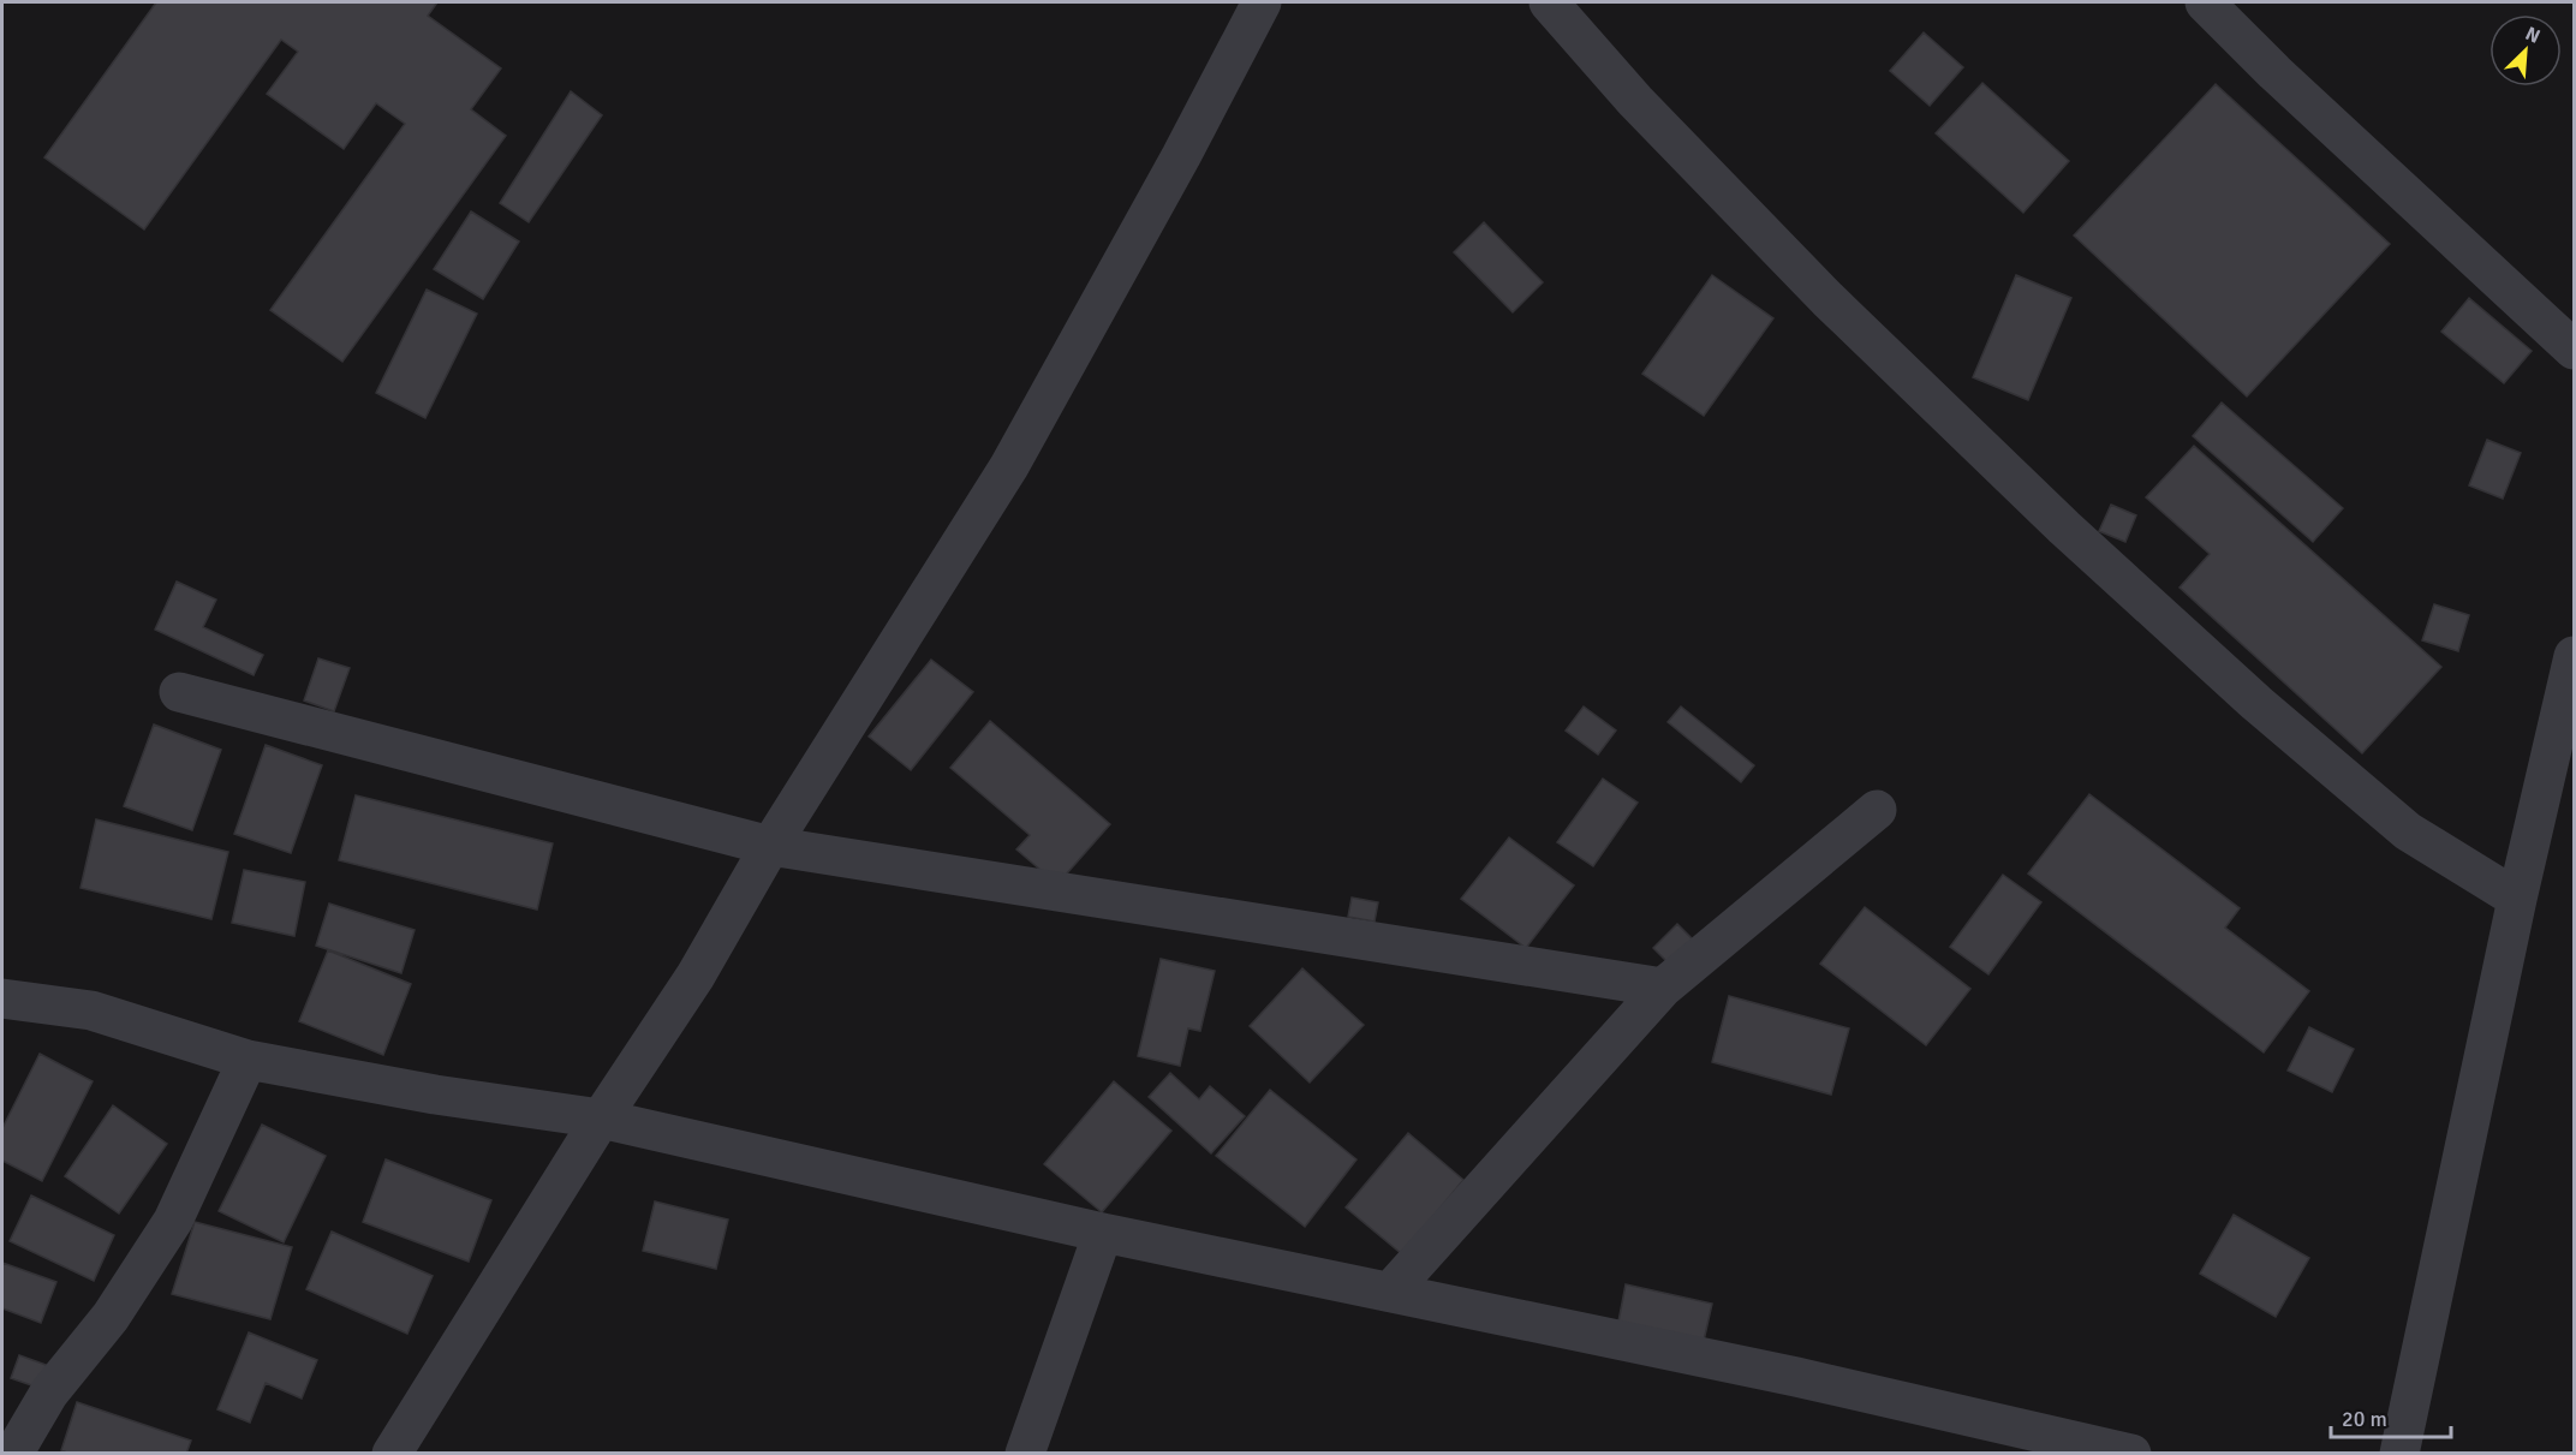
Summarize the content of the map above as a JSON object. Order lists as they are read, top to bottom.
{
  "scale_bar": "20 m",
  "north": "top right"
}
